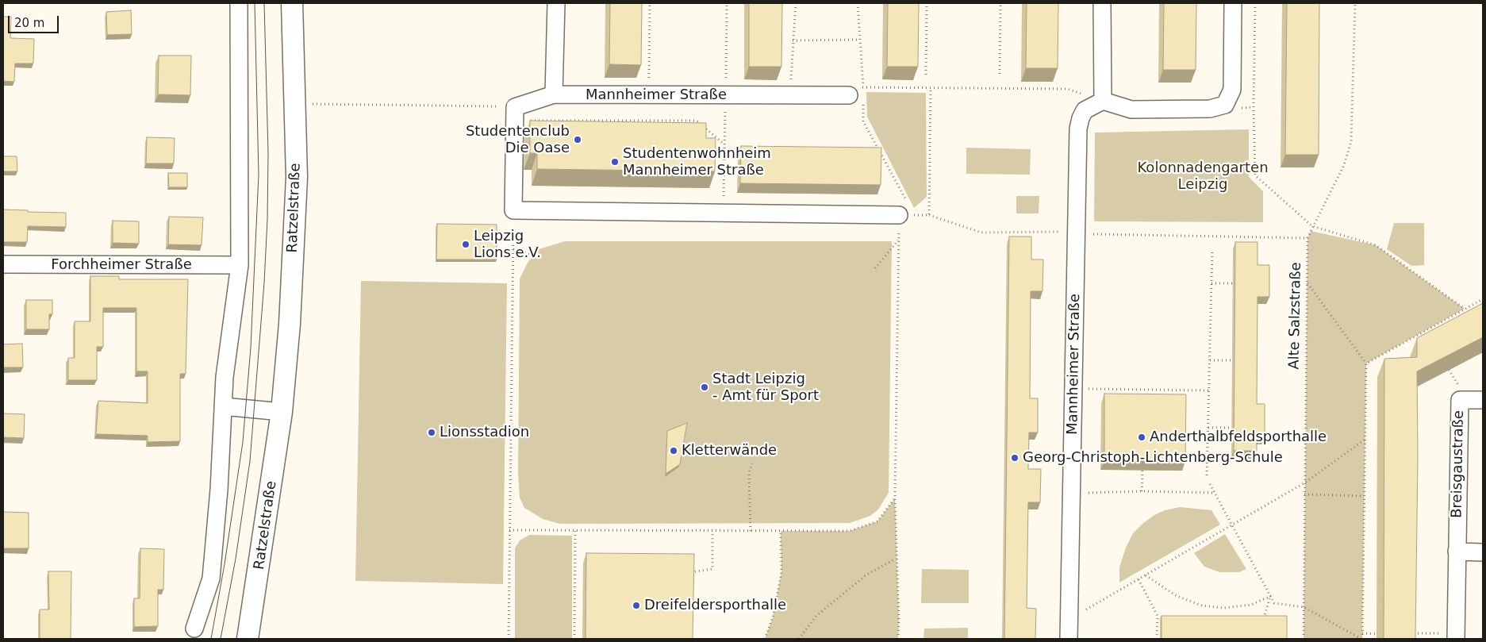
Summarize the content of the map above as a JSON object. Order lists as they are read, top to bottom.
{
  "streets": {
    "main road": ["Ratzelstraße"],
    "street": ["Mannheimer Straße", "Forchheimer Straße", "Breisgaustraße"],
    "path": ["Alte Salzstraße"]
  },
  "parks": ["Kolonnadengarten Leipzig"],
  "places": [
    "Studentenclub Die Oase",
    "Studentenwohnheim Mannheimer Straße",
    "Leipzig Lions e.V.",
    "Stadt Leipzig - Amt für Sport",
    "Lionsstadion",
    "Anderthalbfeldsporthalle",
    "Kletterwände",
    "Georg-Christoph-Lichtenberg-Schule",
    "Dreifeldersporthalle"
  ],
  "scale_bar": "20 m"
}
